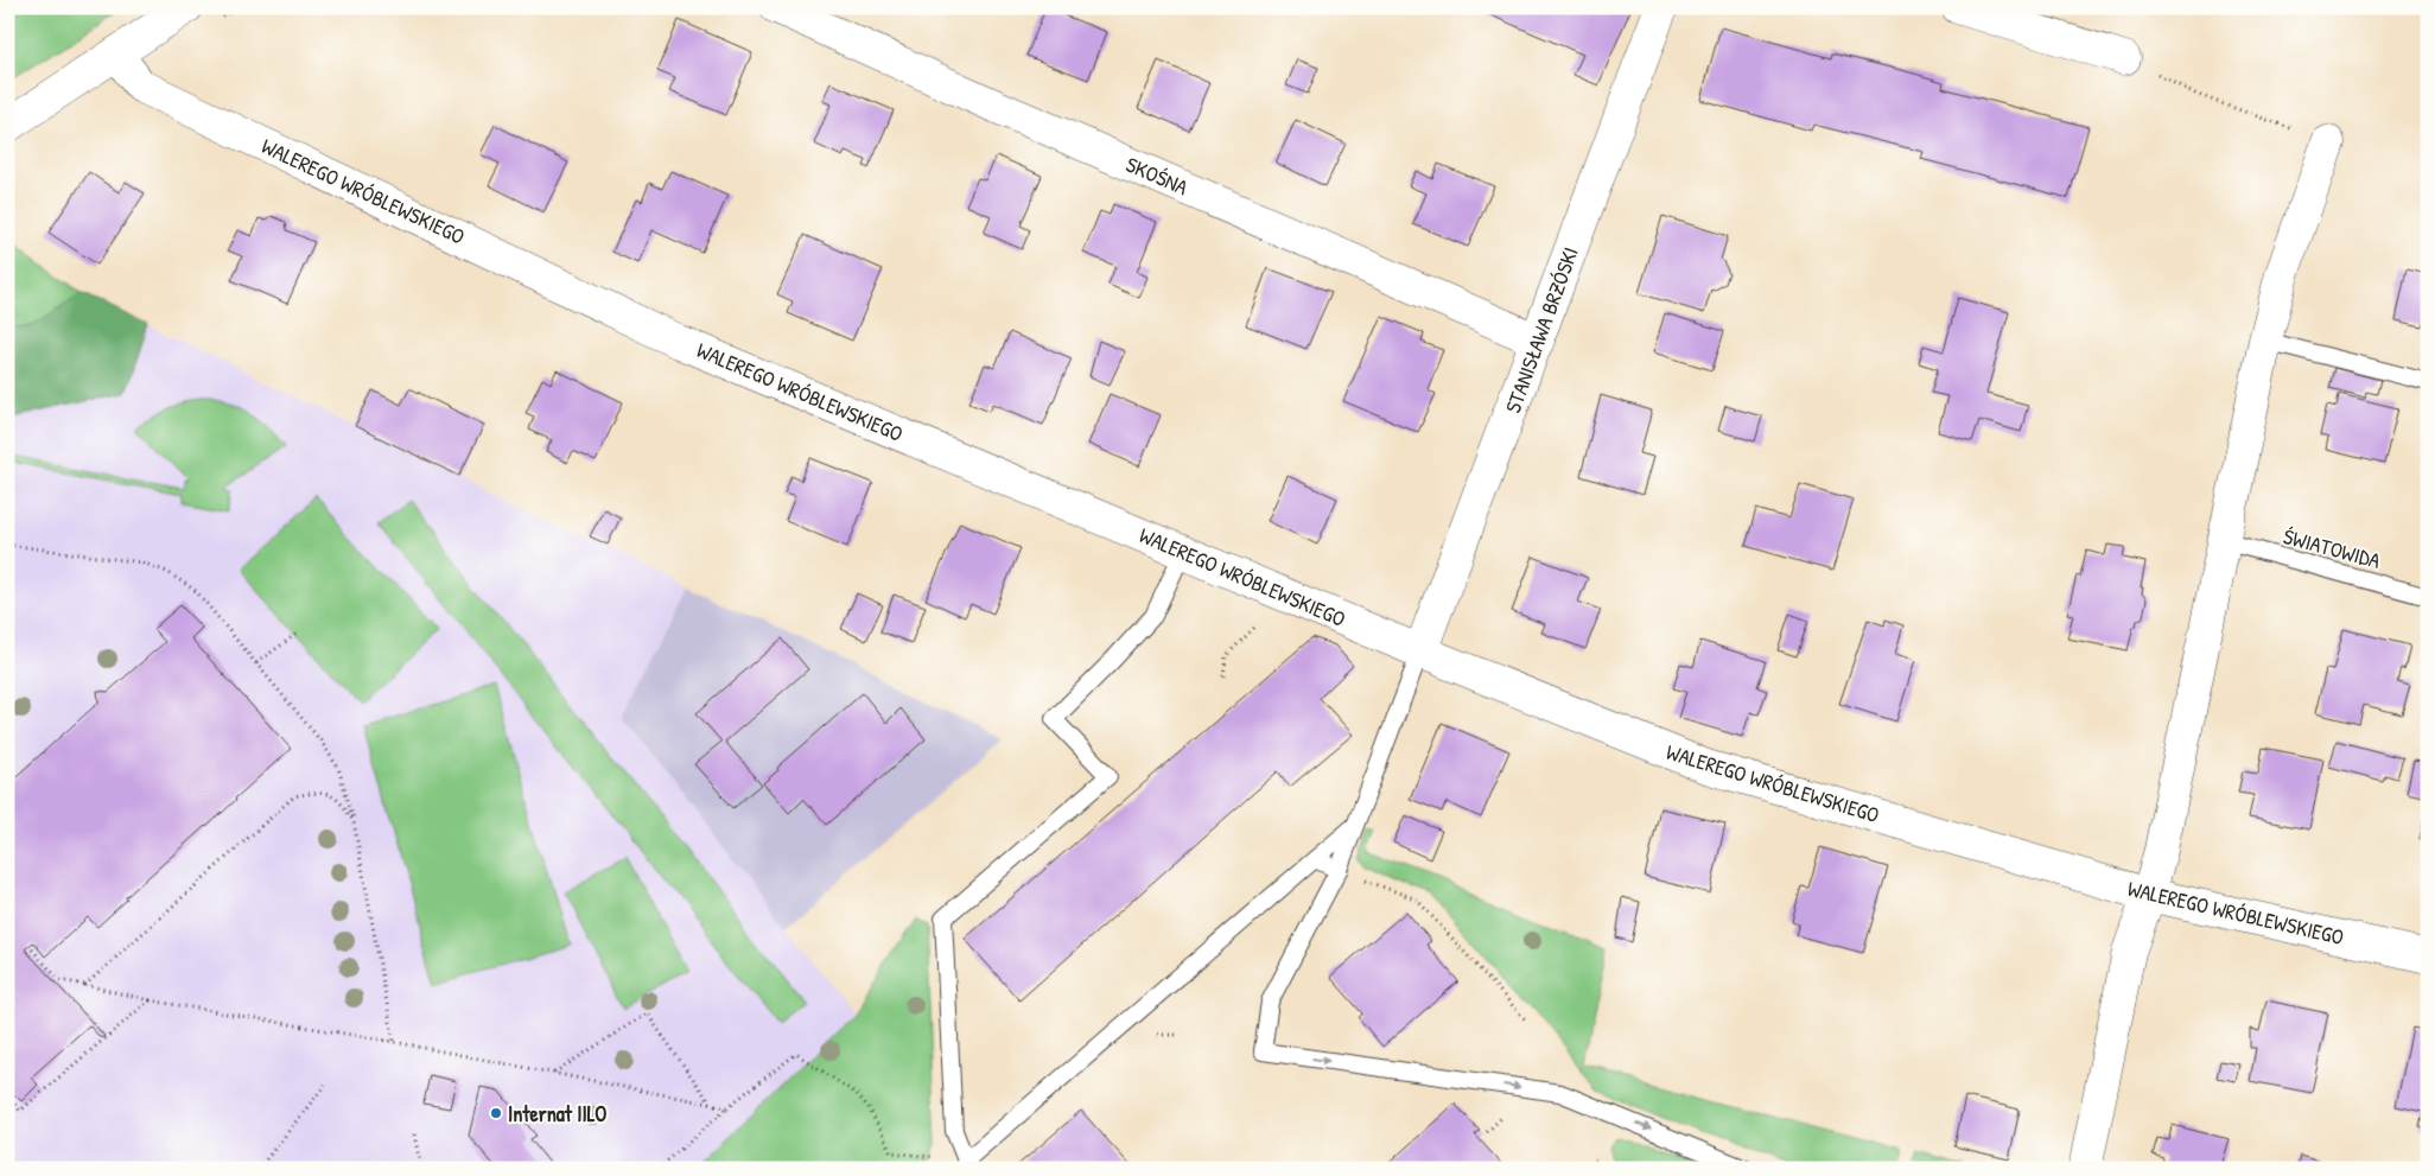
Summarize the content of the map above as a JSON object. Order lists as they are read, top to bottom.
{
  "streets": {
    "street": ["SKOŚNA", "WALEREGO WRÓBLEWSKIEGO", "STANISŁAWA BRZÓSKI"],
    "lane": ["ŚWIATOWIDA"]
  },
  "crossings": [
    ["SKOŚNA", "STANISŁAWA BRZÓSKI"],
    ["WALEREGO WRÓBLEWSKIEGO", "STANISŁAWA BRZÓSKI"]
  ],
  "places": ["Internat IILO"]
}
